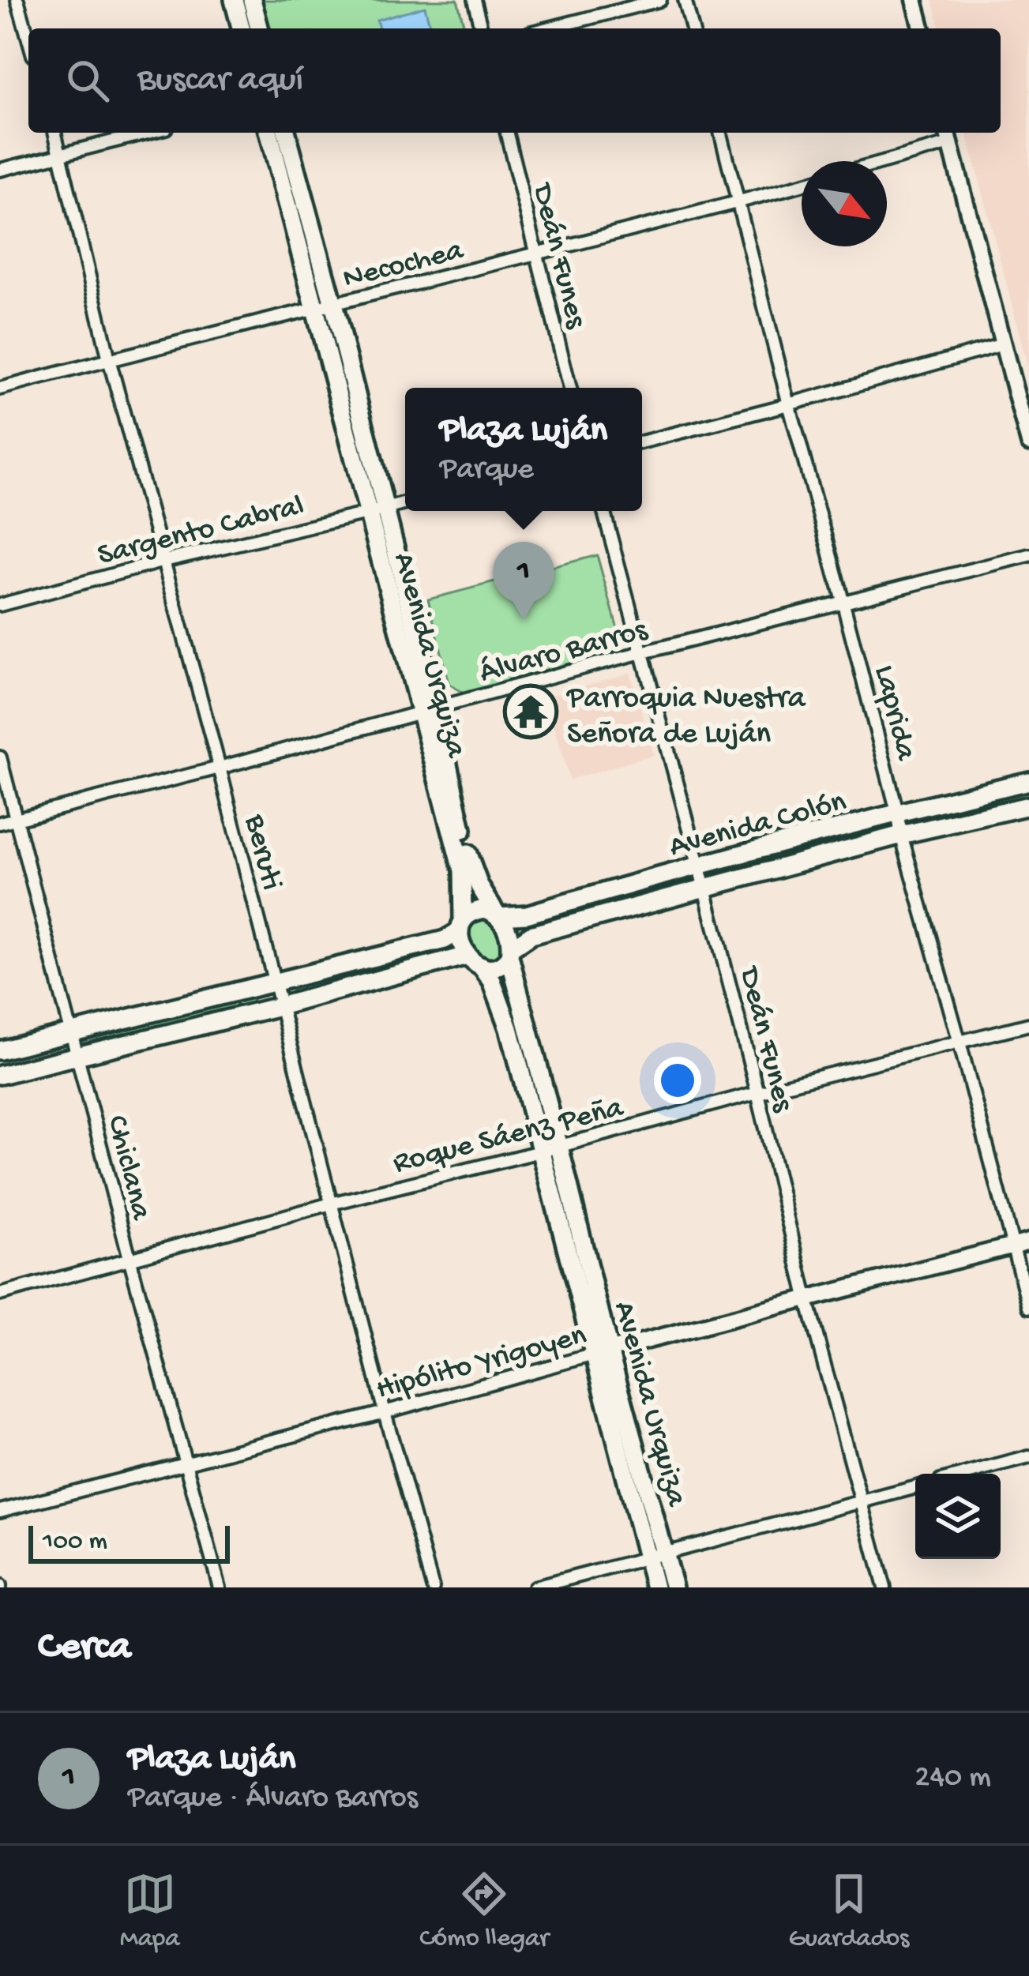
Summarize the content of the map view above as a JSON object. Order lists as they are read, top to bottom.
{
  "streets": {
    "main road": ["Avenida Urquiza", "Avenida Colón"],
    "street": [
      "Deán Funes",
      "Necochea",
      "Sargento Cabral",
      "Álvaro Barros",
      "Laprida",
      "Beruti",
      "Roque Sáenz Peña",
      "Chiclana",
      "Hipólito Yrigoyen"
    ]
  },
  "crossings": [
    ["Deán Funes", "Necochea"],
    ["Deán Funes", "Álvaro Barros"],
    ["Deán Funes", "Avenida Colón"],
    ["Deán Funes", "Roque Sáenz Peña"],
    ["Deán Funes", "Hipólito Yrigoyen"],
    ["Necochea", "Avenida Urquiza"],
    ["Necochea", "Laprida"],
    ["Necochea", "Beruti"],
    ["Sargento Cabral", "Avenida Urquiza"],
    ["Sargento Cabral", "Beruti"],
    ["Álvaro Barros", "Avenida Urquiza"],
    ["Álvaro Barros", "Laprida"],
    ["Álvaro Barros", "Beruti"],
    ["Álvaro Barros", "Chiclana"],
    ["Avenida Urquiza", "Avenida Colón"],
    ["Avenida Urquiza", "Roque Sáenz Peña"],
    ["Avenida Urquiza", "Hipólito Yrigoyen"],
    ["Laprida", "Avenida Colón"],
    ["Laprida", "Roque Sáenz Peña"],
    ["Laprida", "Hipólito Yrigoyen"],
    ["Beruti", "Roque Sáenz Peña"],
    ["Beruti", "Hipólito Yrigoyen"],
    ["Roque Sáenz Peña", "Chiclana"],
    ["Chiclana", "Hipólito Yrigoyen"]
  ],
  "places": {
    "temple": ["Parroquia Nuestra Señora de Luján"]
  },
  "scale_bar": "100 m",
  "north": "bottom right",
  "page": {
    "search": "Buscar aquí",
    "popup": ["Plaza Luján", "Parque"],
    "pins": "1",
    "scale": "100 m",
    "heading": "Cerca",
    "list": [
      {
        "mark": "1",
        "name": "Plaza Luján",
        "note": "Parque · Álvaro Barros",
        "value": "240 m"
      }
    ],
    "nav": ["Mapa", "Cómo llegar", "Guardados"]
  }
}
